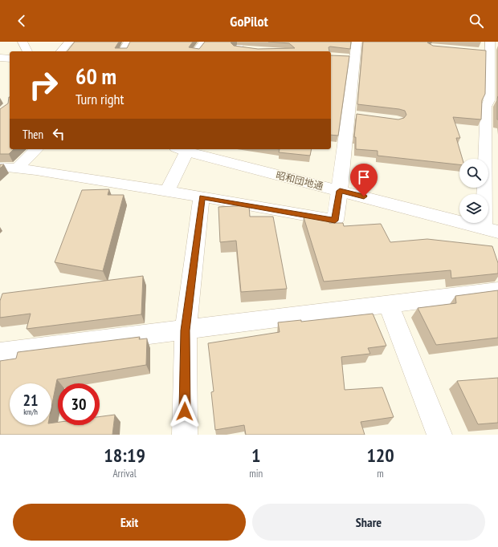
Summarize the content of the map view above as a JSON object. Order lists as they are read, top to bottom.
{
  "streets": {
    "street": ["昭和団地通"]
  },
  "page": {
    "header": "GoPilot",
    "turn": ["60 m", "Turn right"],
    "then": "Then",
    "speed": "21 km/h",
    "limit": "30",
    "eta": [
      "18:19",
      "Arrival",
      "1",
      "min",
      "120",
      "m"
    ],
    "buttons": ["Exit", "Share"]
  }
}
